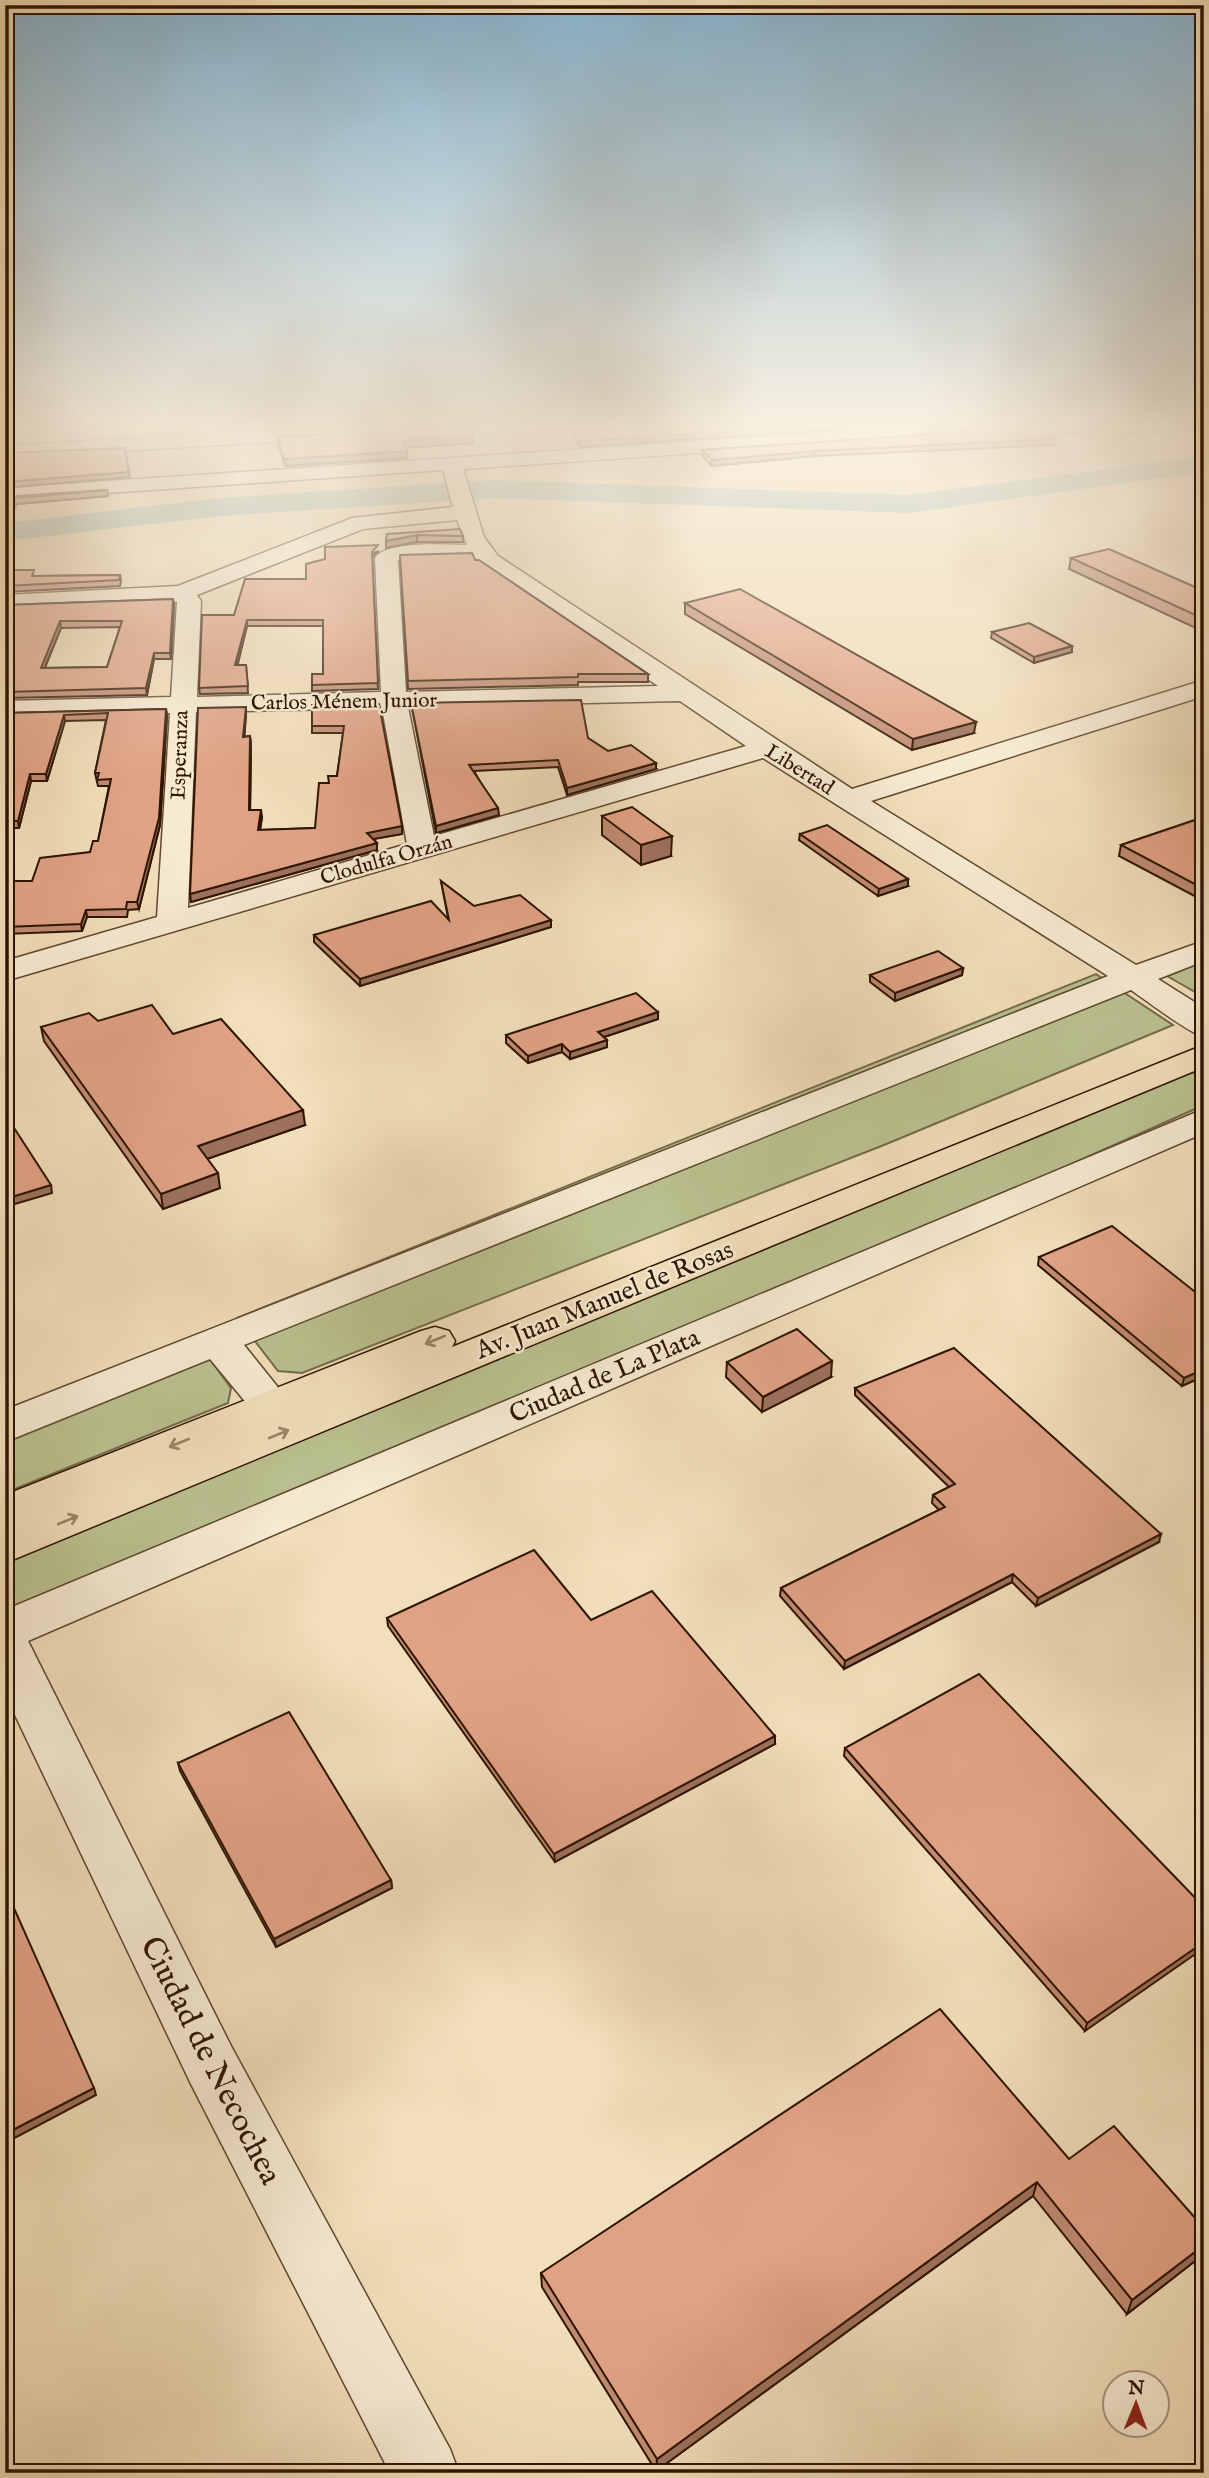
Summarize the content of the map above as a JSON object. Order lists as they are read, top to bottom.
{
  "streets": {
    "main road": ["Av. Juan Manuel de Rosas"],
    "street": [
      "Carlos Ménem Junior",
      "Esperanza",
      "Libertad",
      "Clodulfa Orzán",
      "Ciudad de La Plata",
      "Ciudad de Necochea"
    ]
  },
  "crossings": [
    ["Carlos Ménem Junior", "Esperanza"],
    ["Carlos Ménem Junior", "Libertad"],
    ["Esperanza", "Clodulfa Orzán"],
    ["Libertad", "Clodulfa Orzán"]
  ],
  "north": "top"
}
